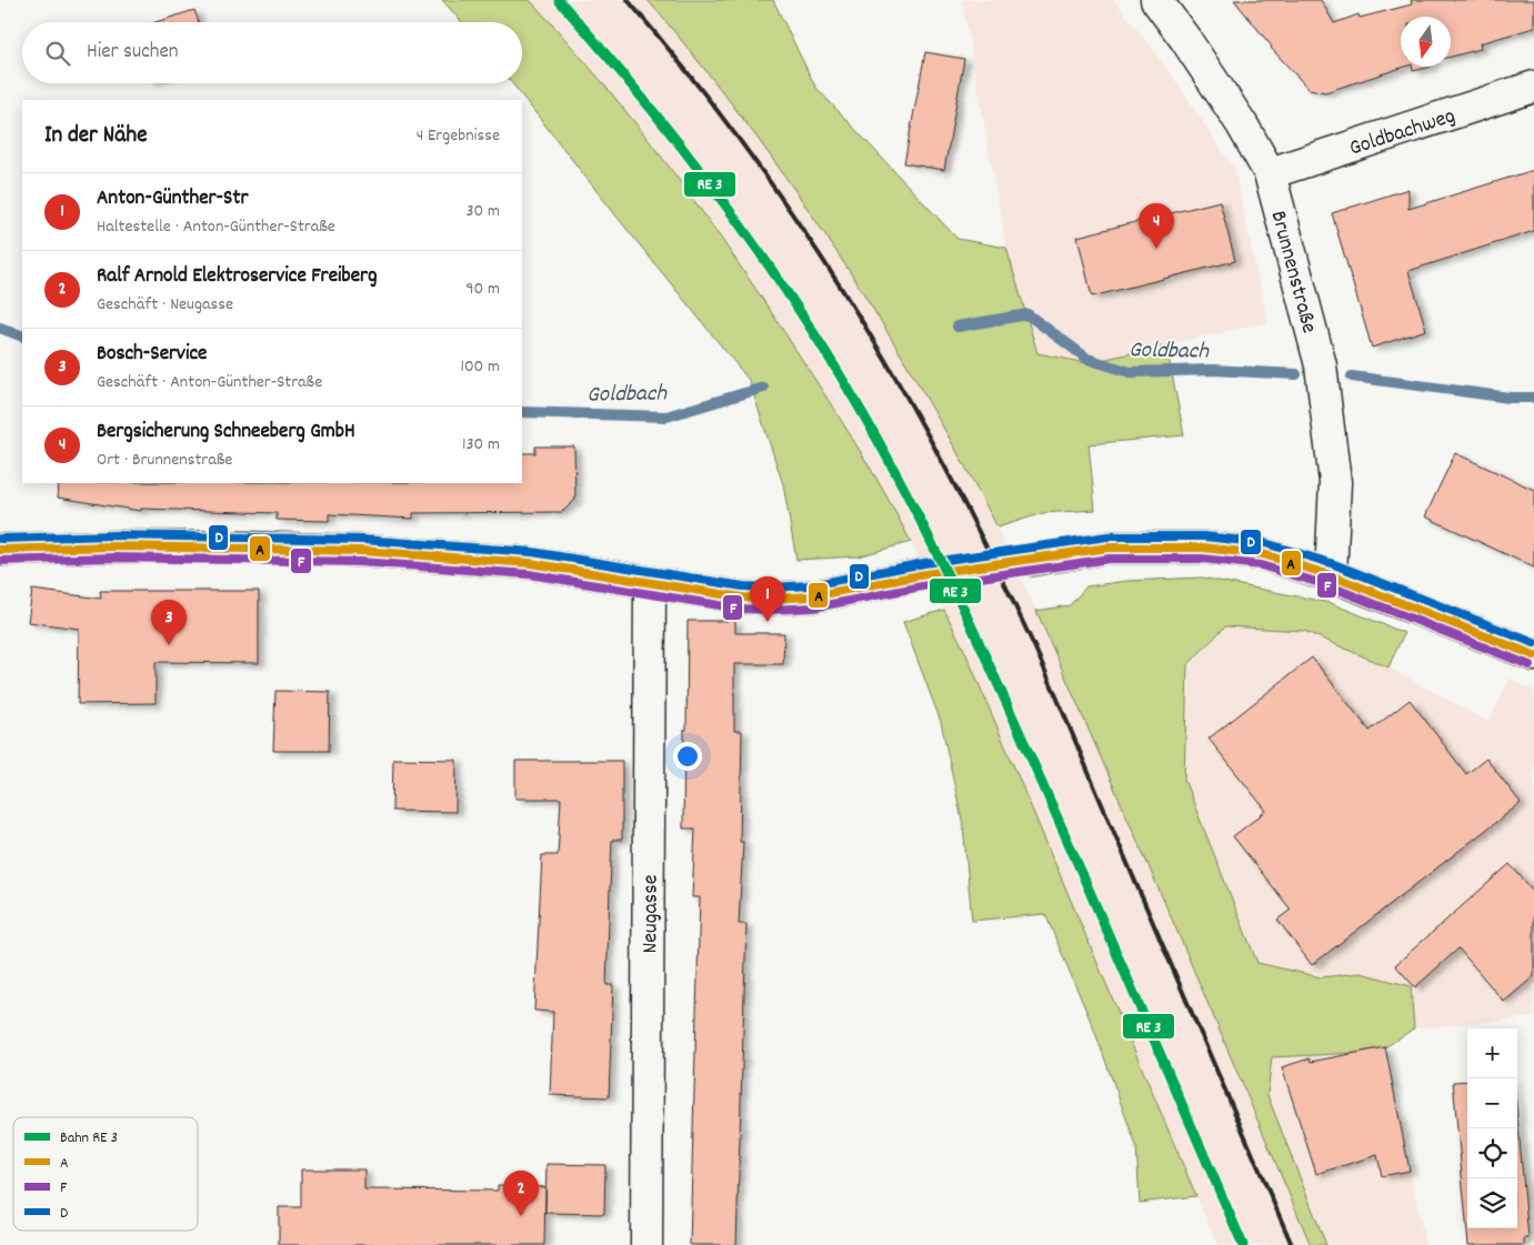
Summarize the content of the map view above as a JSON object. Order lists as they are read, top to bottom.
{
  "streets": {
    "street": ["Goldbachweg", "Brunnenstraße", "Neugasse"]
  },
  "crossings": [
    ["Goldbachweg", "Brunnenstraße"]
  ],
  "water": ["Goldbach"],
  "lines": ["transit line D", "transit line A", "transit line F"],
  "legend": [
    "Bahn RE 3",
    "A",
    "F",
    "D"
  ],
  "north": "bottom",
  "page": {
    "search": "Hier suchen",
    "heading": ["In der Nähe", "4 Ergebnisse"],
    "list": [
      {
        "mark": "1",
        "name": "Anton-Günther-Str",
        "note": "Haltestelle · Anton-Günther-Straße",
        "value": "30 m"
      },
      {
        "mark": "2",
        "name": "Ralf Arnold Elektroservice Freiberg",
        "note": "Geschäft · Neugasse",
        "value": "90 m"
      },
      {
        "mark": "3",
        "name": "Bosch-Service",
        "note": "Geschäft · Anton-Günther-Straße",
        "value": "100 m"
      },
      {
        "mark": "4",
        "name": "Bergsicherung Schneeberg GmbH",
        "note": "Ort · Brunnenstraße",
        "value": "130 m"
      }
    ],
    "pins": [
      "4",
      "1",
      "3",
      "2"
    ],
    "map_buttons": ["+", "−"]
  }
}
